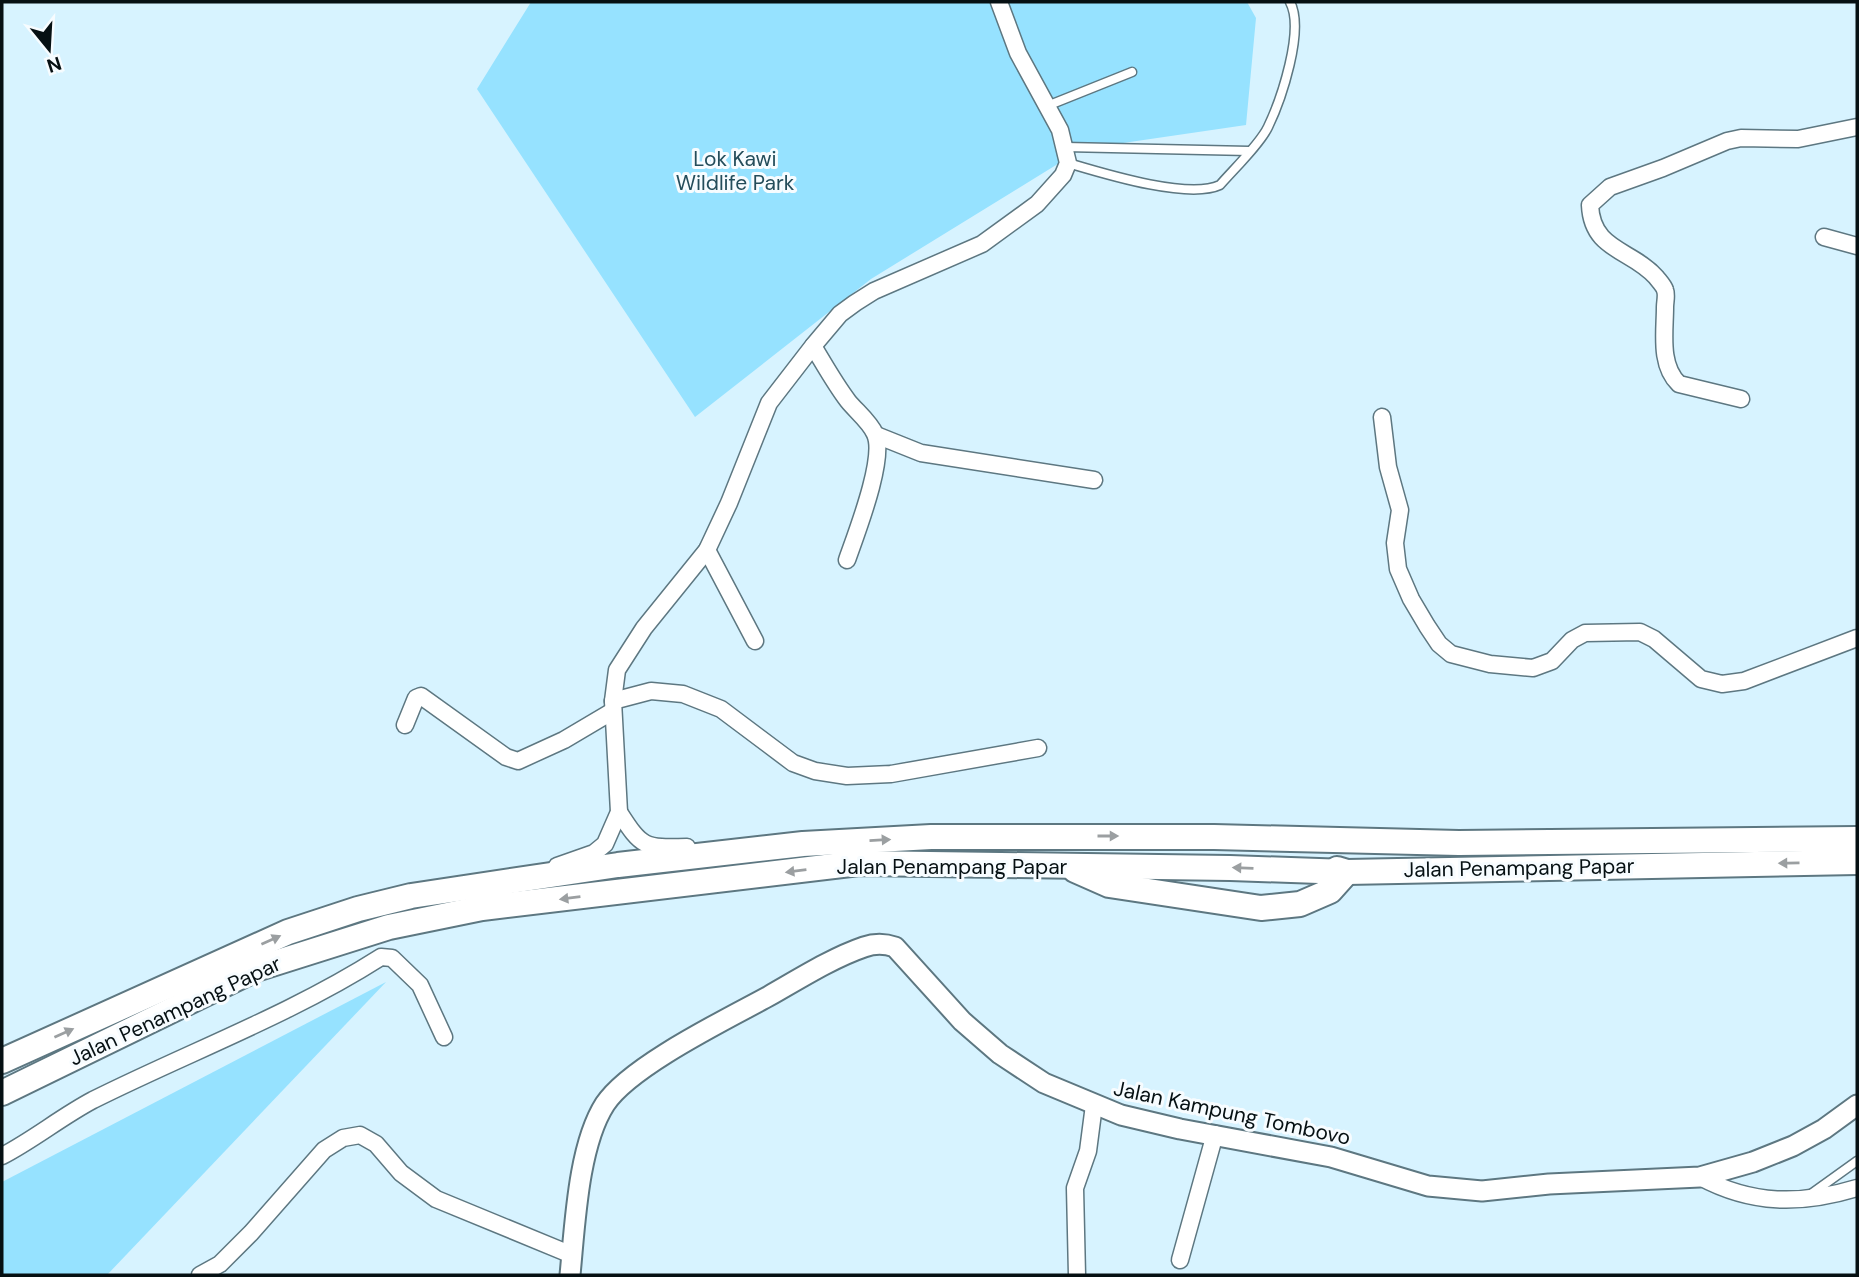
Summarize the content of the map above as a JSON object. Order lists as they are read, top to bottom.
{
  "streets": {
    "main road": ["Jalan Penampang Papar"],
    "street": ["Jalan Kampung Tombovo"]
  },
  "parks": ["Lok Kawi Wildlife Park"],
  "north": "bottom"
}
